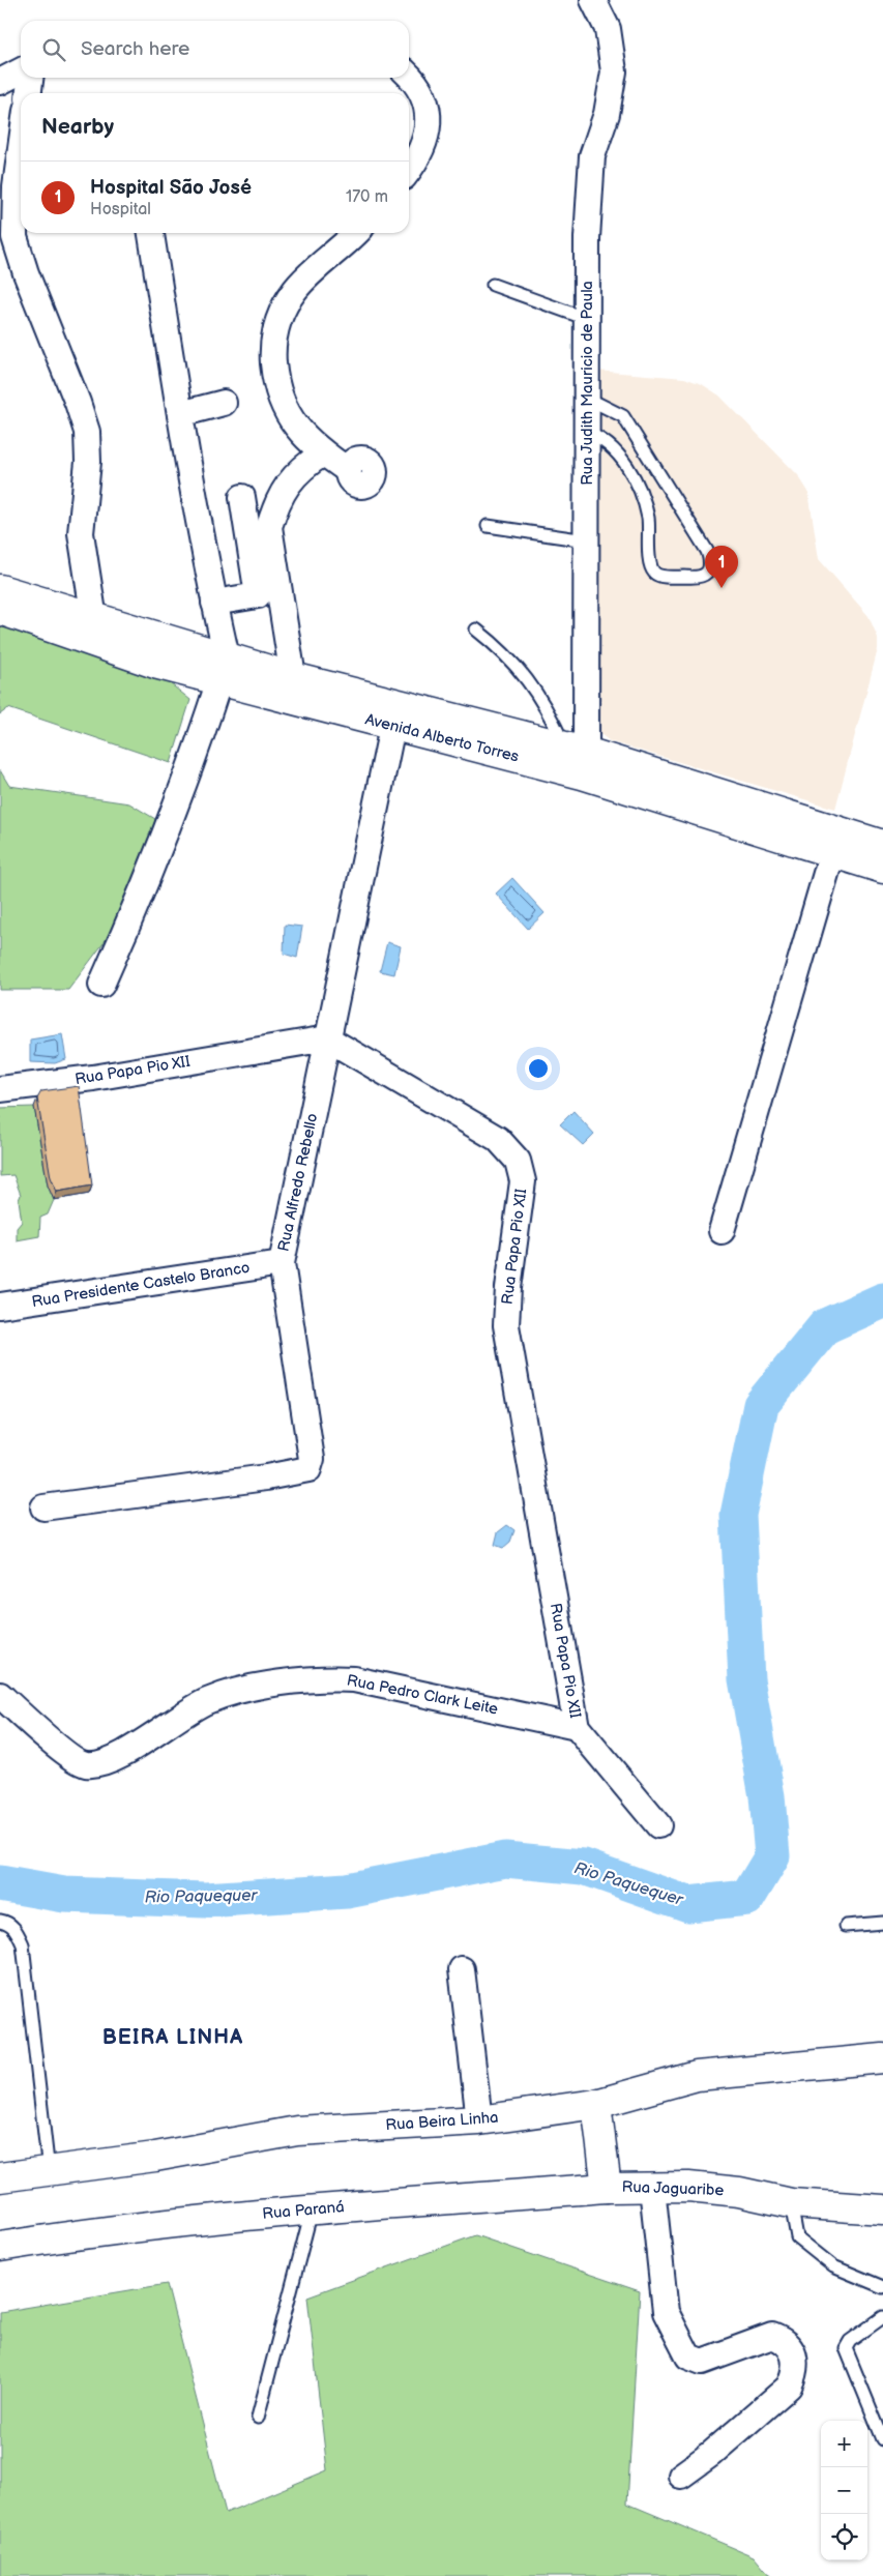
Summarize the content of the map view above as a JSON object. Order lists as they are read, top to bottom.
{
  "streets": {
    "street": [
      "Rua Judith Mauricio de Paula",
      "Avenida Alberto Torres",
      "Rua Papa Pio XII",
      "Rua Alfredo Rebello",
      "Rua Presidente Castelo Branco",
      "Rua Pedro Clark Leite",
      "Rua Beira Linha",
      "Rua Jaguaribe",
      "Rua Paraná"
    ]
  },
  "crossings": [
    ["Rua Judith Mauricio de Paula", "Avenida Alberto Torres"],
    ["Avenida Alberto Torres", "Rua Alfredo Rebello"],
    ["Rua Papa Pio XII", "Rua Alfredo Rebello"],
    ["Rua Papa Pio XII", "Rua Pedro Clark Leite"],
    ["Rua Alfredo Rebello", "Rua Presidente Castelo Branco"],
    ["Rua Beira Linha", "Rua Jaguaribe"],
    ["Rua Jaguaribe", "Rua Paraná"]
  ],
  "districts": ["BEIRA LINHA"],
  "water": ["Rio Paquequer"],
  "page": {
    "search": "Search here",
    "heading": "Nearby",
    "list": [
      {
        "mark": "1",
        "name": "Hospital São José",
        "note": "Hospital",
        "value": "170 m"
      }
    ],
    "pins": "1",
    "map_buttons": ["+", "−"]
  }
}
